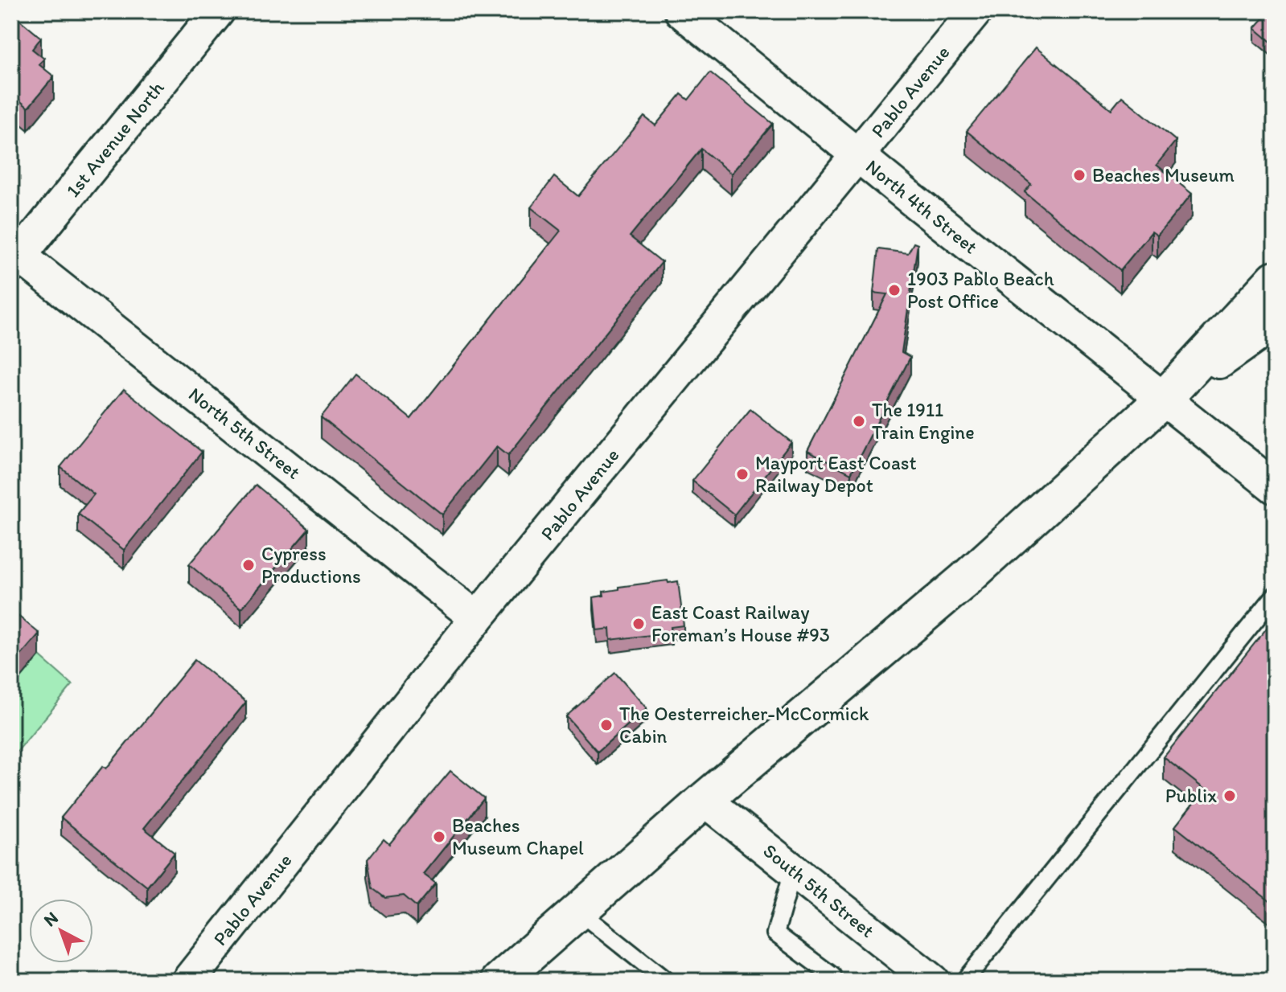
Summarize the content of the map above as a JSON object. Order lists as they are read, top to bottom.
{
  "streets": {
    "street": [
      "Pablo Avenue",
      "1st Avenue North",
      "North 4th Street",
      "North 5th Street",
      "South 5th Street"
    ]
  },
  "crossings": [
    ["Pablo Avenue", "North 4th Street"],
    ["Pablo Avenue", "North 5th Street"],
    ["1st Avenue North", "North 5th Street"]
  ],
  "places": [
    "Beaches Museum",
    "1903 Pablo Beach Post Office",
    "The 1911 Train Engine",
    "Mayport East Coast Railway Depot",
    "Cypress Productions",
    "East Coast Railway Foreman’s House #93",
    "The Oesterreicher-McCormick Cabin",
    "Publix",
    "Beaches Museum Chapel"
  ],
  "north": "top left"
}
